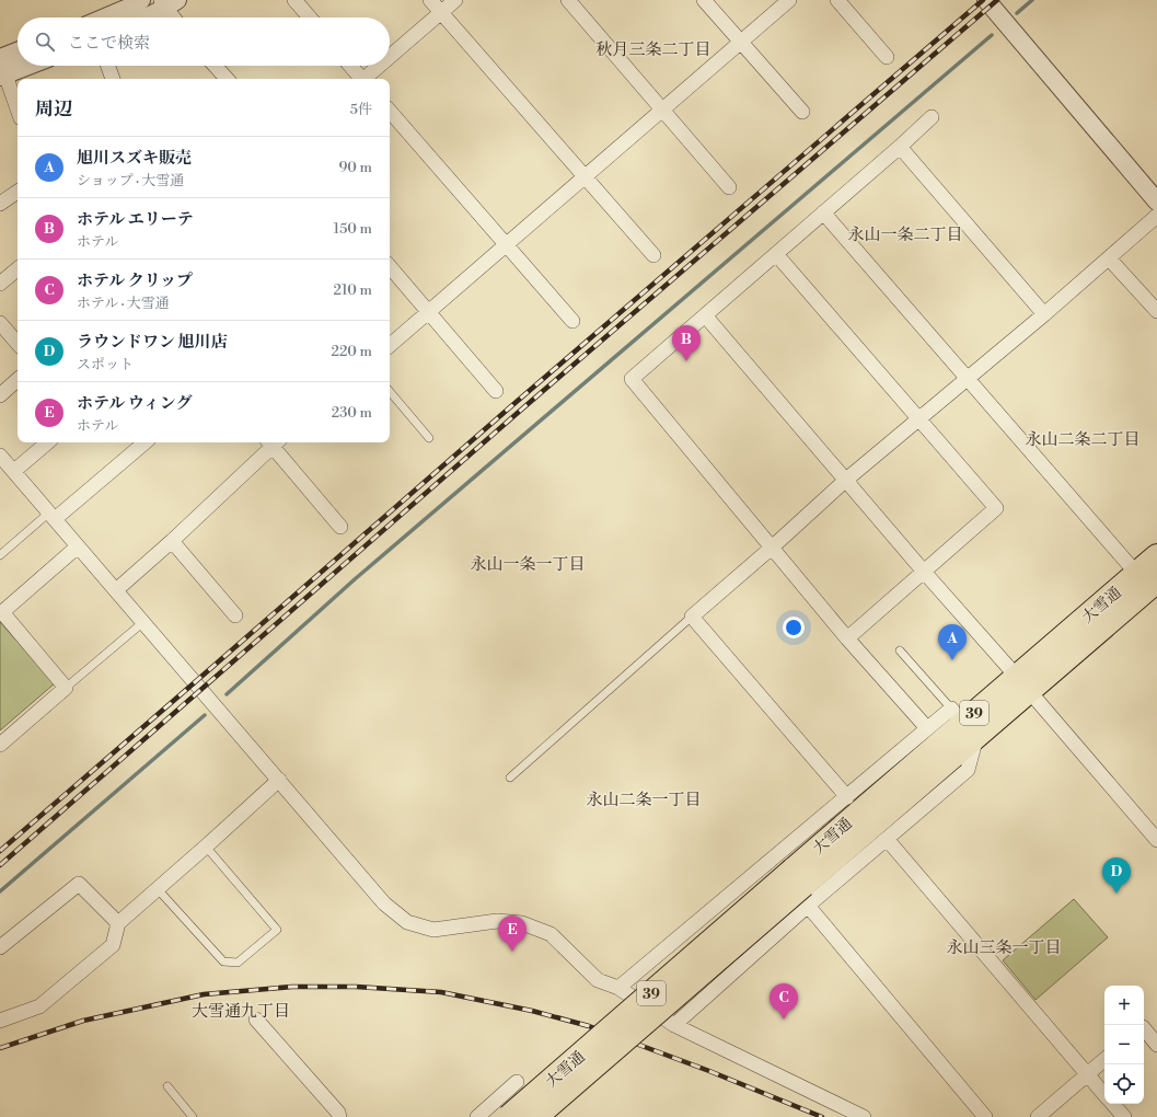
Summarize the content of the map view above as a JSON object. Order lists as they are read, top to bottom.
{
  "streets": {
    "highway": ["大雪通", "39"]
  },
  "districts": [
    "秋月三条二丁目",
    "永山一条二丁目",
    "永山二条二丁目",
    "永山一条一丁目",
    "永山二条一丁目",
    "永山三条一丁目",
    "大雪通九丁目"
  ],
  "page": {
    "search": "ここで検索",
    "heading": ["周辺", "5件"],
    "list": [
      {
        "mark": "A",
        "name": "旭川スズキ販売",
        "note": "ショップ · 大雪通",
        "value": "90 m"
      },
      {
        "mark": "B",
        "name": "ホテル エリーテ",
        "note": "ホテル",
        "value": "150 m"
      },
      {
        "mark": "C",
        "name": "ホテル クリップ",
        "note": "ホテル · 大雪通",
        "value": "210 m"
      },
      {
        "mark": "D",
        "name": "ラウンドワン 旭川店",
        "note": "スポット",
        "value": "220 m"
      },
      {
        "mark": "E",
        "name": "ホテル ウィング",
        "note": "ホテル",
        "value": "230 m"
      }
    ],
    "pins": [
      "B",
      "A",
      "D",
      "E",
      "C"
    ],
    "map_buttons": ["+", "−"]
  }
}
